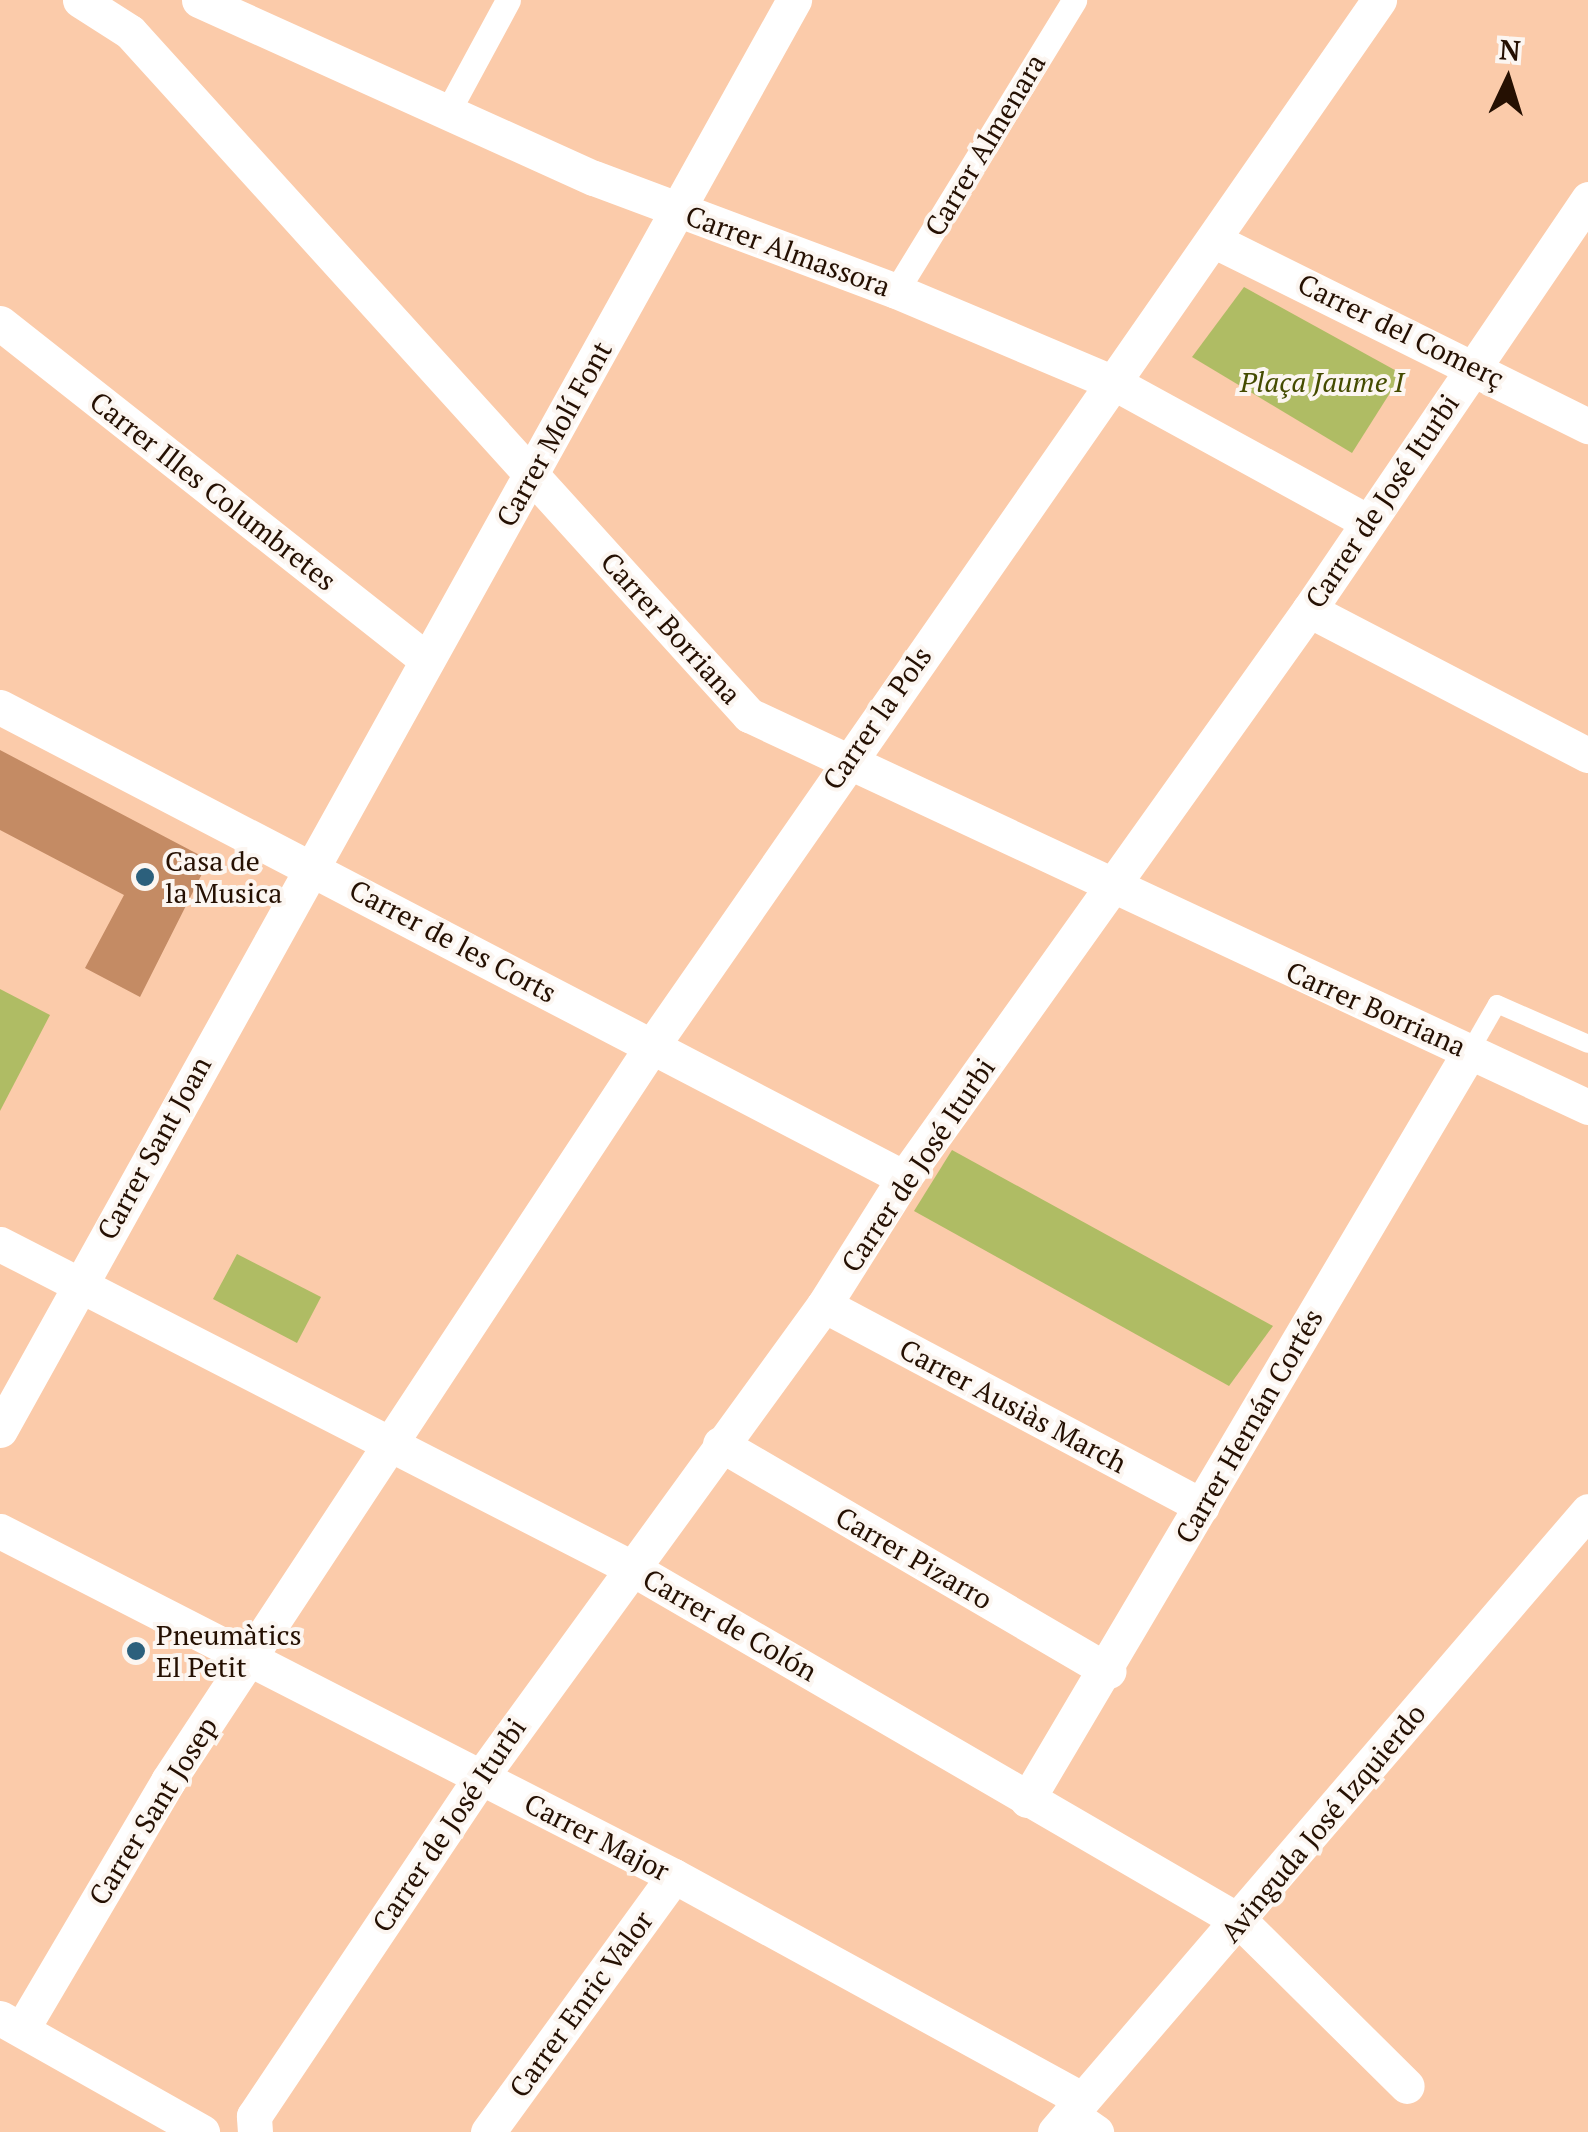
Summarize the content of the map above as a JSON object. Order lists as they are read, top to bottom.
{
  "streets": {
    "street": [
      "Carrer Almenara",
      "Carrer Almassora",
      "Carrer del Comerç",
      "Carrer Molí Font",
      "Carrer Illes Columbretes",
      "Carrer de José Iturbi",
      "Carrer Borriana",
      "Carrer la Pols",
      "Carrer de les Corts",
      "Carrer Sant Joan",
      "Carrer Ausiàs March",
      "Carrer Hernán Cortés",
      "Carrer Pizarro",
      "Carrer de Colón",
      "Carrer Sant Josep",
      "Avinguda José Izquierdo",
      "Carrer Major",
      "Carrer Enric Valor"
    ]
  },
  "crossings": [
    ["Carrer Almenara", "Carrer Almassora"],
    ["Carrer Almassora", "Carrer Molí Font"],
    ["Carrer Almassora", "Carrer de José Iturbi"],
    ["Carrer Almassora", "Carrer la Pols"],
    ["Carrer del Comerç", "Carrer de José Iturbi"],
    ["Carrer del Comerç", "Carrer la Pols"],
    ["Carrer Molí Font", "Carrer Illes Columbretes"],
    ["Carrer Molí Font", "Carrer Borriana"],
    ["Carrer Molí Font", "Carrer de les Corts"],
    ["Carrer Molí Font", "Carrer Sant Joan"],
    ["Carrer de José Iturbi", "Carrer Borriana"],
    ["Carrer de José Iturbi", "Carrer de les Corts"],
    ["Carrer de José Iturbi", "Carrer Ausiàs March"],
    ["Carrer de José Iturbi", "Carrer Pizarro"],
    ["Carrer de José Iturbi", "Carrer de Colón"],
    ["Carrer de José Iturbi", "Carrer Major"],
    ["Carrer Borriana", "Carrer la Pols"],
    ["Carrer Borriana", "Carrer Hernán Cortés"],
    ["Carrer la Pols", "Carrer de les Corts"],
    ["Carrer la Pols", "Carrer de Colón"],
    ["Carrer la Pols", "Carrer Sant Josep"],
    ["Carrer de les Corts", "Carrer Sant Joan"],
    ["Carrer Sant Joan", "Carrer de Colón"],
    ["Carrer Ausiàs March", "Carrer Hernán Cortés"],
    ["Carrer Hernán Cortés", "Carrer Pizarro"],
    ["Carrer Hernán Cortés", "Carrer de Colón"],
    ["Carrer de Colón", "Carrer Sant Josep"],
    ["Carrer de Colón", "Avinguda José Izquierdo"],
    ["Carrer Sant Josep", "Carrer Major"],
    ["Avinguda José Izquierdo", "Carrer Major"],
    ["Carrer Major", "Carrer Enric Valor"]
  ],
  "parks": ["Plaça Jaume I"],
  "places": ["Casa de la Musica", "Pneumàtics El Petit"],
  "north": "top"
}
